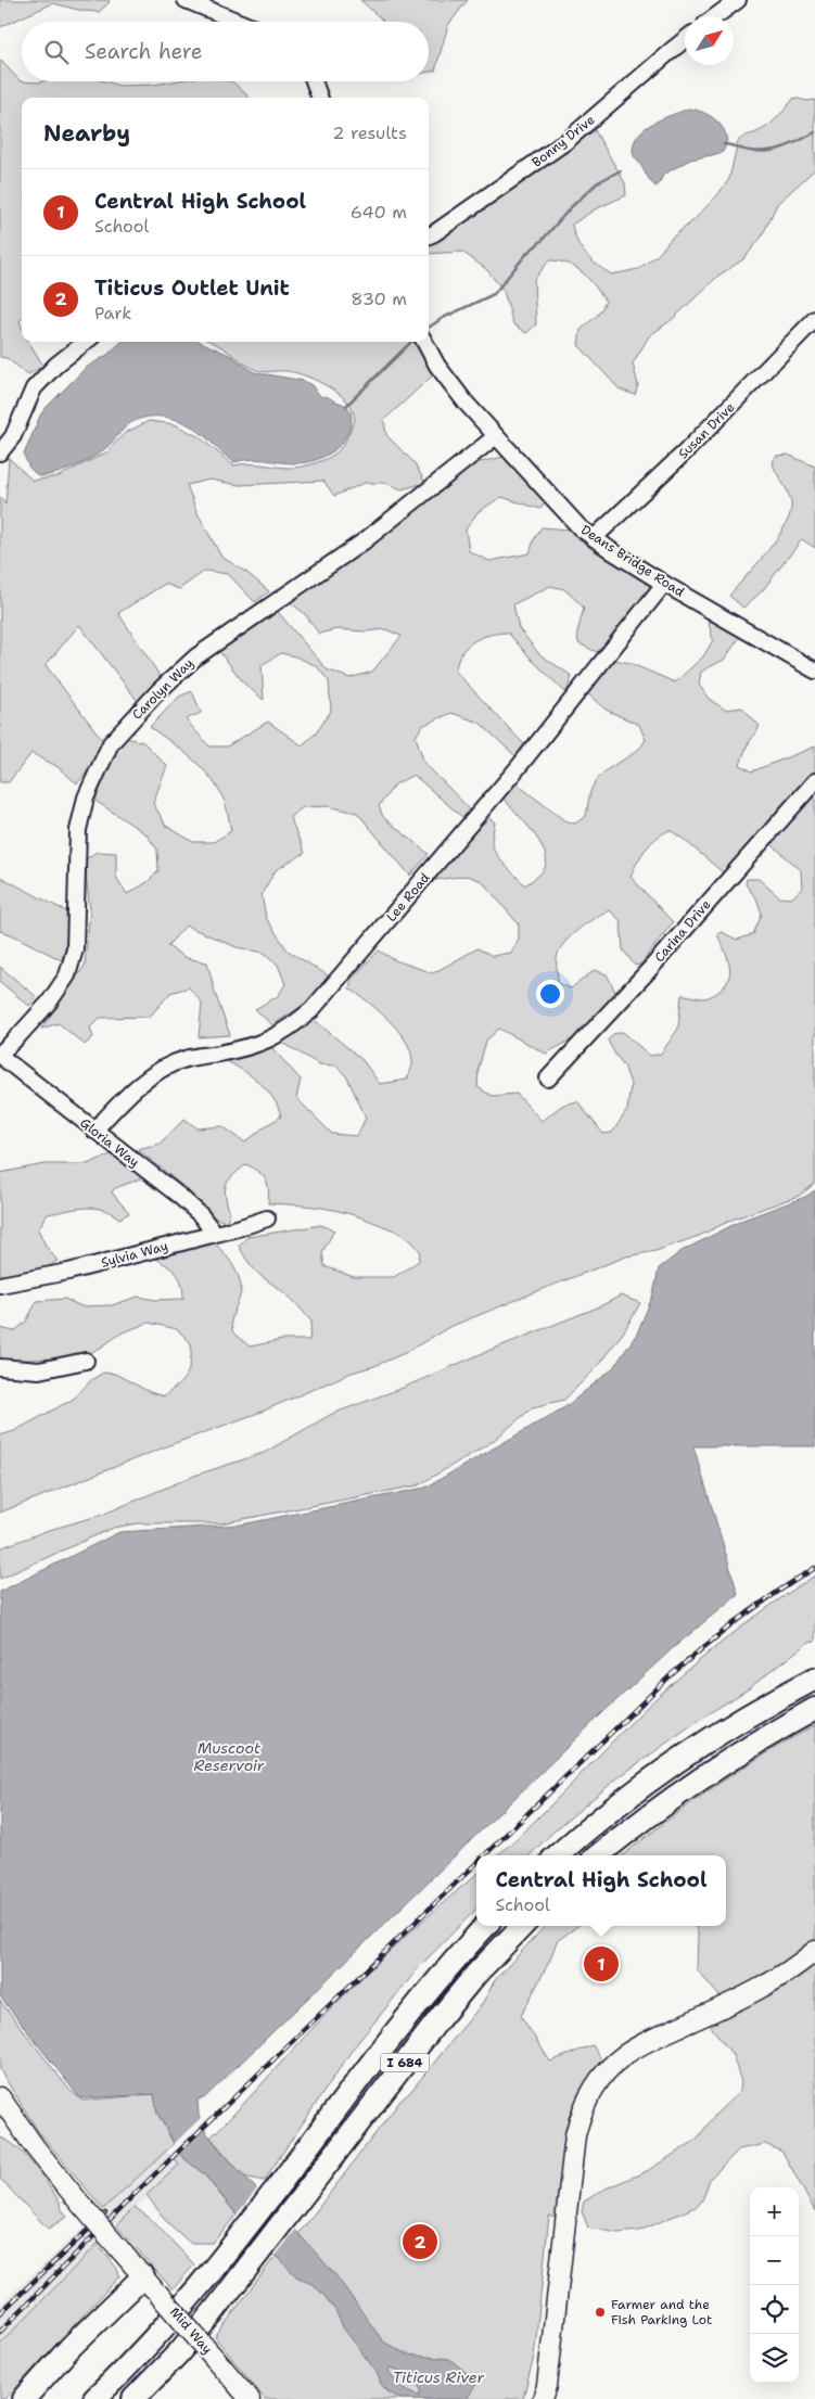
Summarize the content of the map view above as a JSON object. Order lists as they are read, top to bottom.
{
  "streets": {
    "highway": ["I 684"],
    "main road": ["Mid Way"],
    "street": [
      "Bonny Drive",
      "Susan Drive",
      "Deans Bridge Road",
      "Carolyn Way",
      "Lee Road",
      "Carina Drive",
      "Gloria Way",
      "Sylvia Way"
    ]
  },
  "crossings": [
    ["Susan Drive", "Deans Bridge Road"],
    ["Deans Bridge Road", "Carolyn Way"],
    ["Deans Bridge Road", "Lee Road"],
    ["Carolyn Way", "Gloria Way"],
    ["Lee Road", "Gloria Way"],
    ["Gloria Way", "Sylvia Way"]
  ],
  "water": ["Muscoot Reservoir", "Titicus River"],
  "places": ["Farmer and the Fish Parking Lot"],
  "north": "top right",
  "page": {
    "search": "Search here",
    "heading": ["Nearby", "2 results"],
    "list": [
      {
        "mark": "1",
        "name": "Central High School",
        "note": "School",
        "value": "640 m"
      },
      {
        "mark": "2",
        "name": "Titicus Outlet Unit",
        "note": "Park",
        "value": "830 m"
      }
    ],
    "popup": ["Central High School", "School"],
    "pins": ["1", "2"],
    "map_buttons": ["+", "−"]
  }
}
